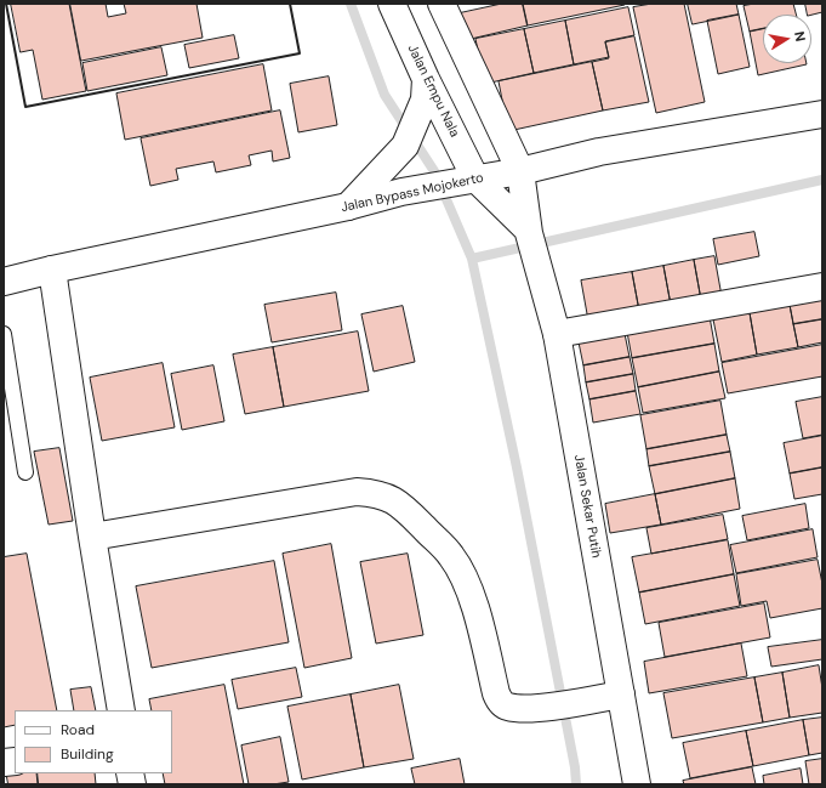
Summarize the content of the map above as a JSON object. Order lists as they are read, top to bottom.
{
  "streets": {
    "main road": ["Jalan Empu Nala", "Jalan Bypass Mojokerto", "Jalan Sekar Putih"]
  },
  "crossings": [
    ["Jalan Empu Nala", "Jalan Bypass Mojokerto"],
    ["Jalan Bypass Mojokerto", "Jalan Sekar Putih"]
  ],
  "legend": ["Road", "Building"],
  "north": "right"
}
